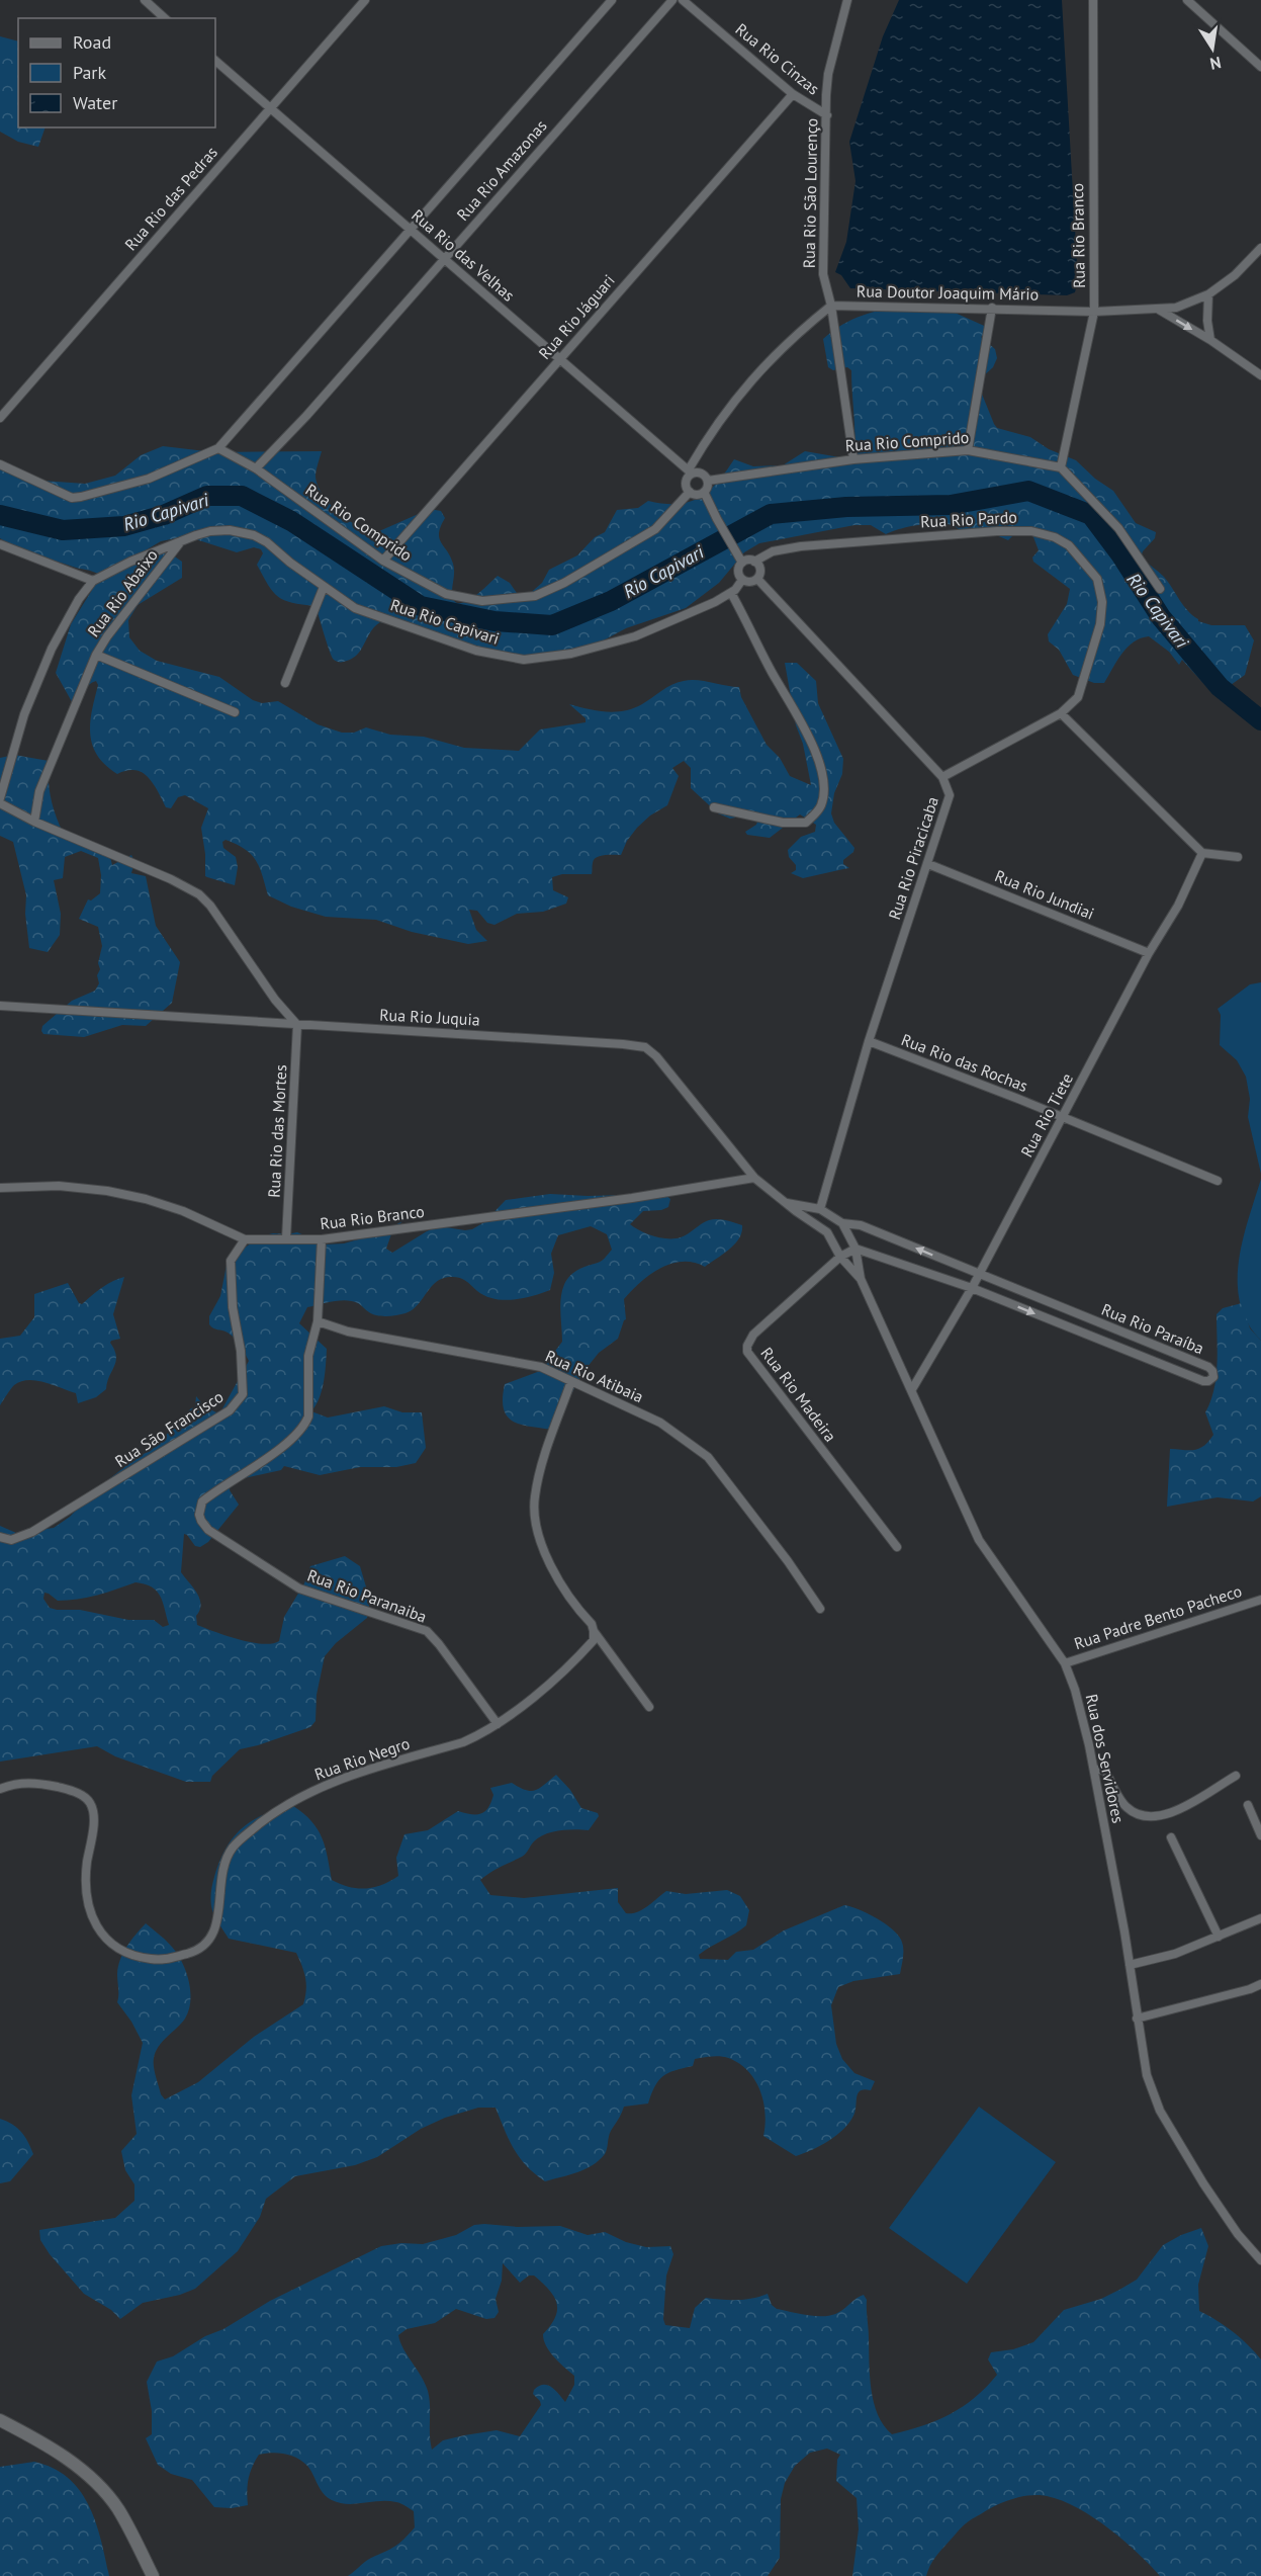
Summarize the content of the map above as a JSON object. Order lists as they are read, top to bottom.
{
  "streets": {
    "street": [
      "Rua Rio Cinzas",
      "Rua Rio Amazonas",
      "Rua Rio São Lourenço",
      "Rua Rio das Pedras",
      "Rua Rio Branco",
      "Rua Rio das Velhas",
      "Rua Doutor Joaquim Mário",
      "Rua Rio Jáguari",
      "Rua Rio Comprido",
      "Rua Rio Pardo",
      "Rua Rio Abaixo",
      "Rua Rio Capivari",
      "Rua Rio Piracicaba",
      "Rua Rio Jundiai",
      "Rua Rio Juquia",
      "Rua Rio das Rochas",
      "Rua Rio Tiete",
      "Rua Rio das Mortes",
      "Rua Rio Paraíba",
      "Rua Rio Atibaia",
      "Rua Rio Madeira",
      "Rua São Francisco",
      "Rua Rio Paranaiba",
      "Rua Padre Bento Pacheco",
      "Rua Rio Negro",
      "Rua dos Servidores"
    ]
  },
  "crossings": [
    ["Rua Rio Cinzas", "Rua Rio São Lourenço"],
    ["Rua Rio Cinzas", "Rua Rio Jáguari"],
    ["Rua Rio Amazonas", "Rua Rio das Velhas"],
    ["Rua Rio Amazonas", "Rua Rio Comprido"],
    ["Rua Rio São Lourenço", "Rua Doutor Joaquim Mário"],
    ["Rua Rio São Lourenço", "Rua Rio Comprido"],
    ["Rua Rio das Pedras", "Rua Rio das Velhas"],
    ["Rua Rio Branco", "Rua Doutor Joaquim Mário"],
    ["Rua Rio Branco", "Rua Rio Comprido"],
    ["Rua Rio Branco", "Rua Rio Juquia"],
    ["Rua Rio Branco", "Rua Rio das Mortes"],
    ["Rua Rio Branco", "Rua São Francisco"],
    ["Rua Rio das Velhas", "Rua Rio Jáguari"],
    ["Rua Rio das Velhas", "Rua Rio Comprido"],
    ["Rua Rio Jáguari", "Rua Rio Comprido"],
    ["Rua Rio Pardo", "Rua Rio Capivari"],
    ["Rua Rio Pardo", "Rua Rio Piracicaba"],
    ["Rua Rio Abaixo", "Rua Rio Capivari"],
    ["Rua Rio Capivari", "Rua Rio Piracicaba"],
    ["Rua Rio Piracicaba", "Rua Rio Jundiai"],
    ["Rua Rio Piracicaba", "Rua Rio Juquia"],
    ["Rua Rio Piracicaba", "Rua Rio das Rochas"],
    ["Rua Rio Piracicaba", "Rua Rio Paraíba"],
    ["Rua Rio Jundiai", "Rua Rio Tiete"],
    ["Rua Rio Juquia", "Rua Rio das Mortes"],
    ["Rua Rio Juquia", "Rua Rio Paraíba"],
    ["Rua Rio Juquia", "Rua dos Servidores"],
    ["Rua Rio das Rochas", "Rua Rio Tiete"],
    ["Rua Rio Tiete", "Rua Rio Paraíba"],
    ["Rua Rio Tiete", "Rua dos Servidores"],
    ["Rua Rio Paraíba", "Rua Rio Madeira"],
    ["Rua Rio Paraíba", "Rua dos Servidores"],
    ["Rua Rio Atibaia", "Rua Rio Paranaiba"],
    ["Rua Rio Madeira", "Rua dos Servidores"],
    ["Rua Rio Paranaiba", "Rua Rio Negro"],
    ["Rua Padre Bento Pacheco", "Rua dos Servidores"]
  ],
  "water": ["Rio Capivari"],
  "legend": ["Road", "Park", "Water"],
  "north": "bottom"
}
